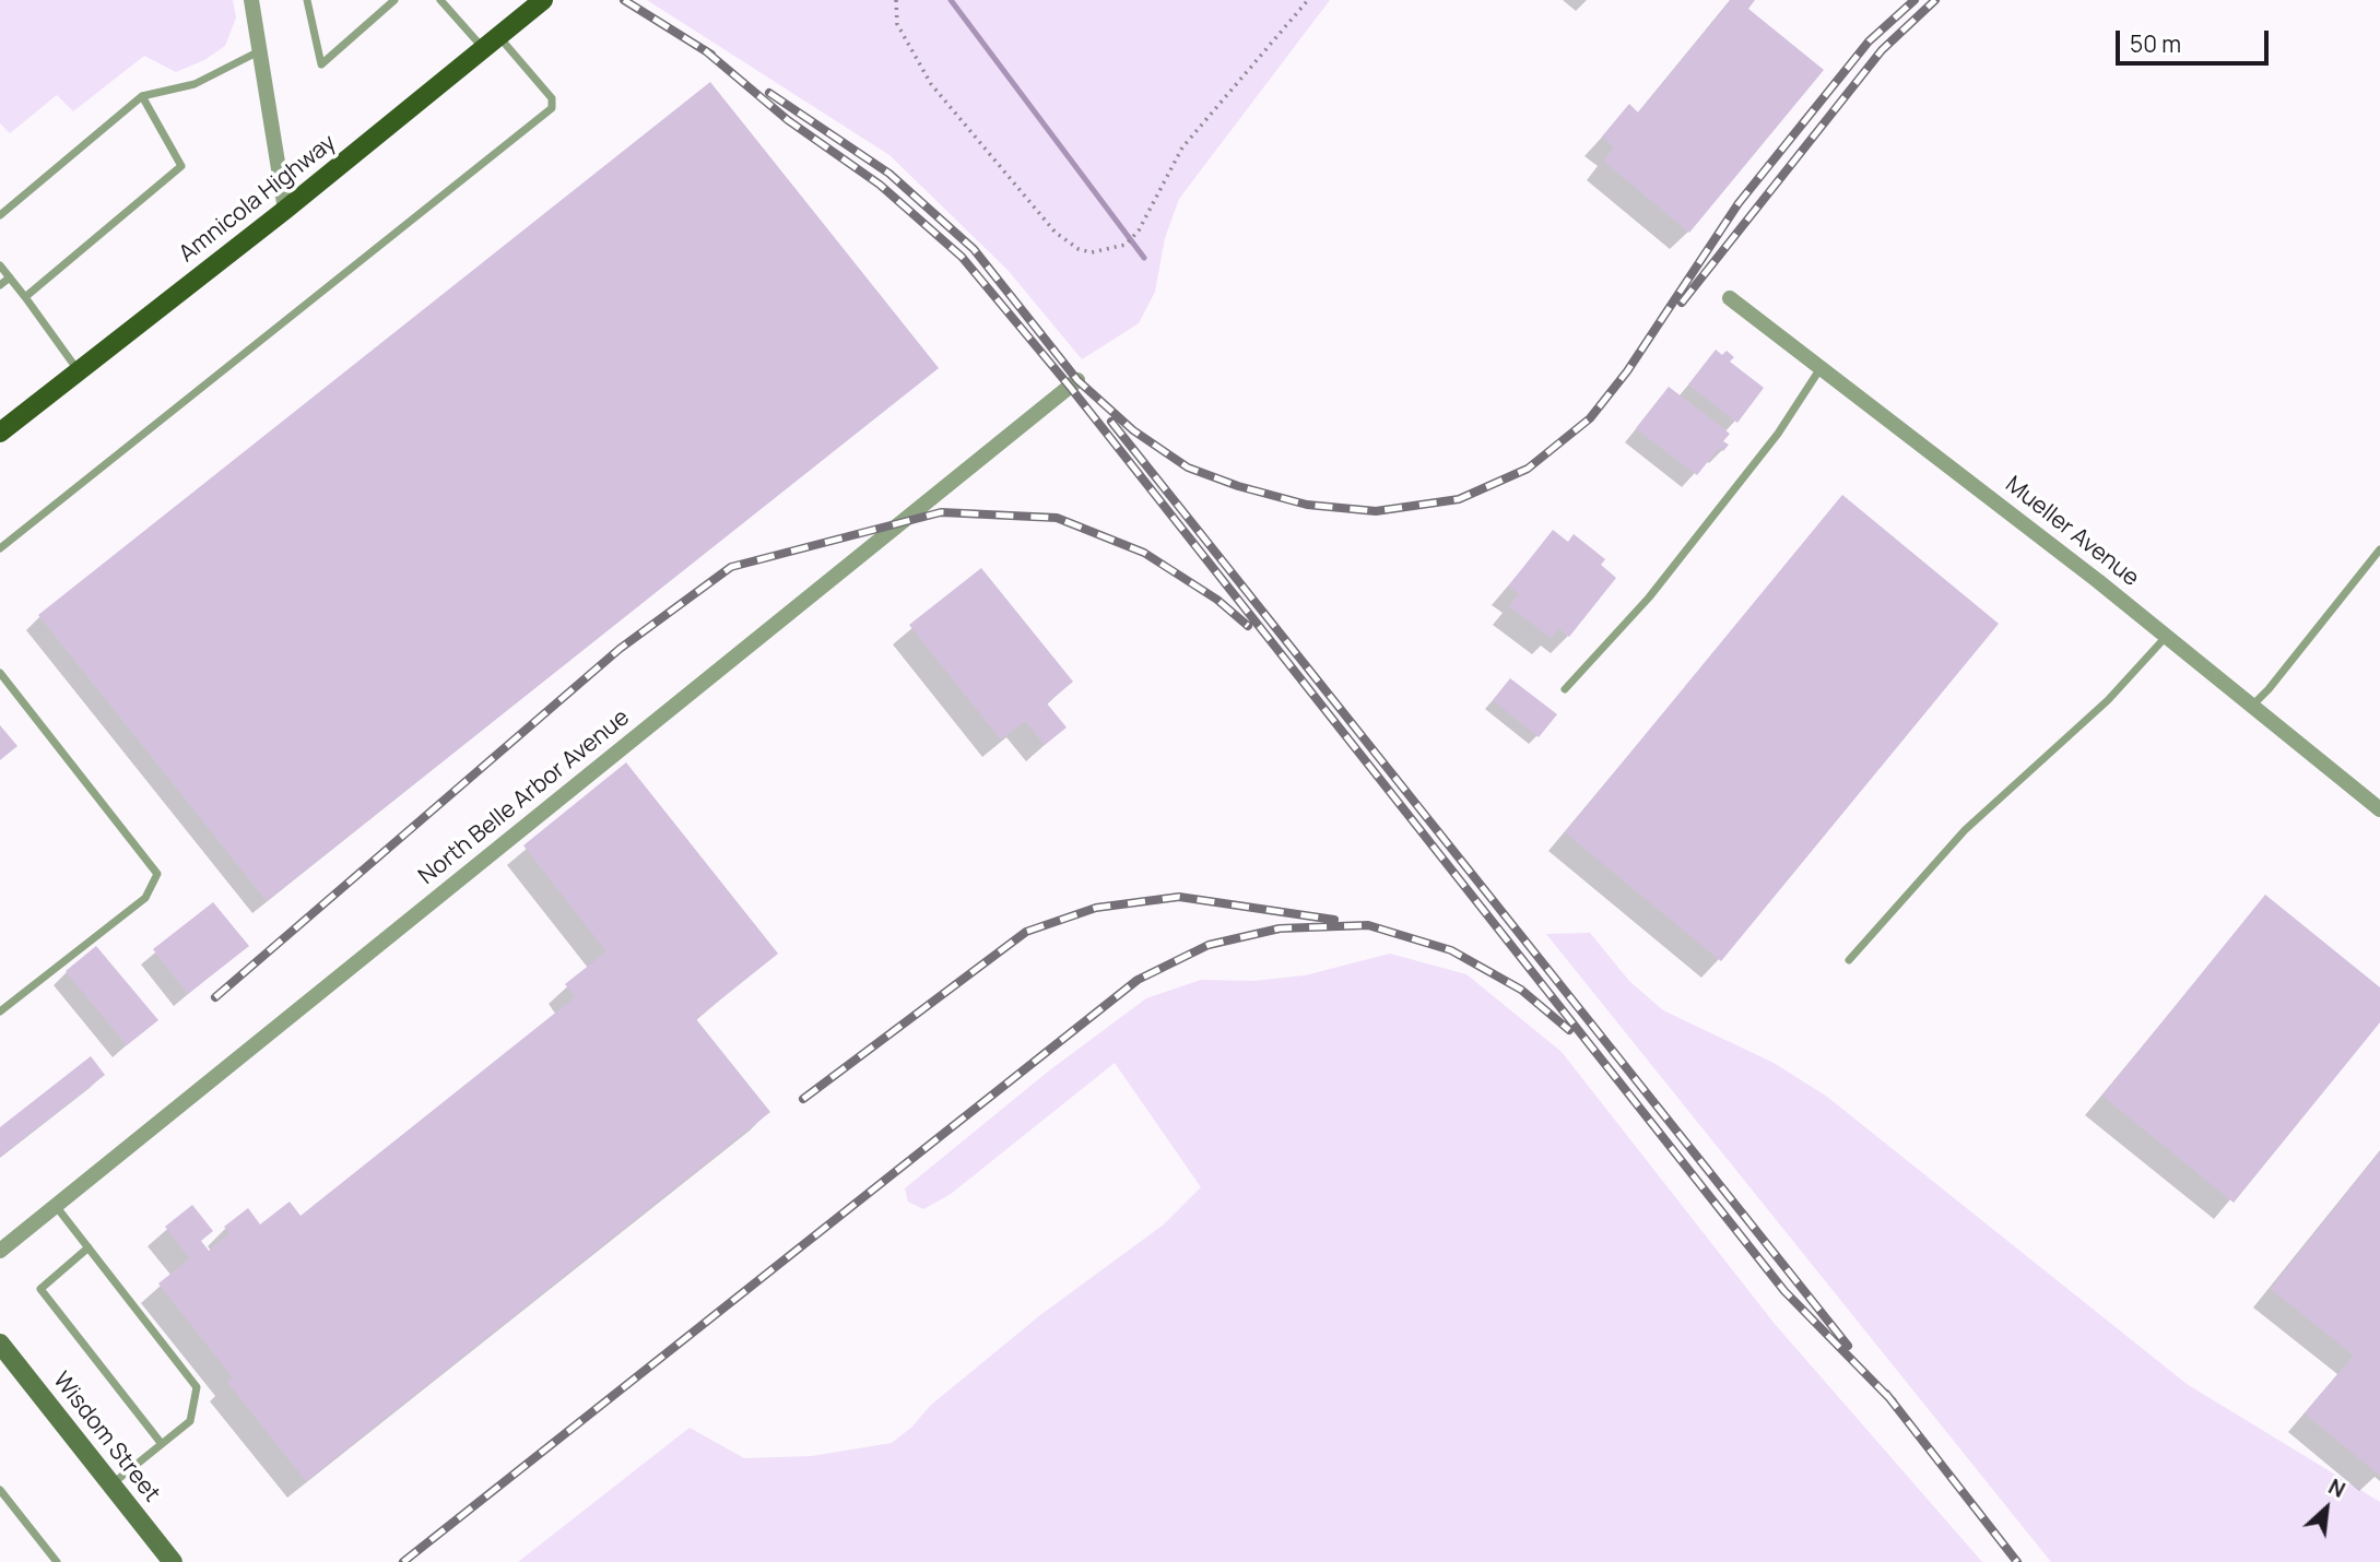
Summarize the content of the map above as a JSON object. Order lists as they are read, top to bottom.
{
  "streets": {
    "main road": ["Amnicola Highway"],
    "street": ["Mueller Avenue", "North Belle Arbor Avenue", "Wisdom Street"]
  },
  "scale_bar": "50 m",
  "north": "top right"
}
